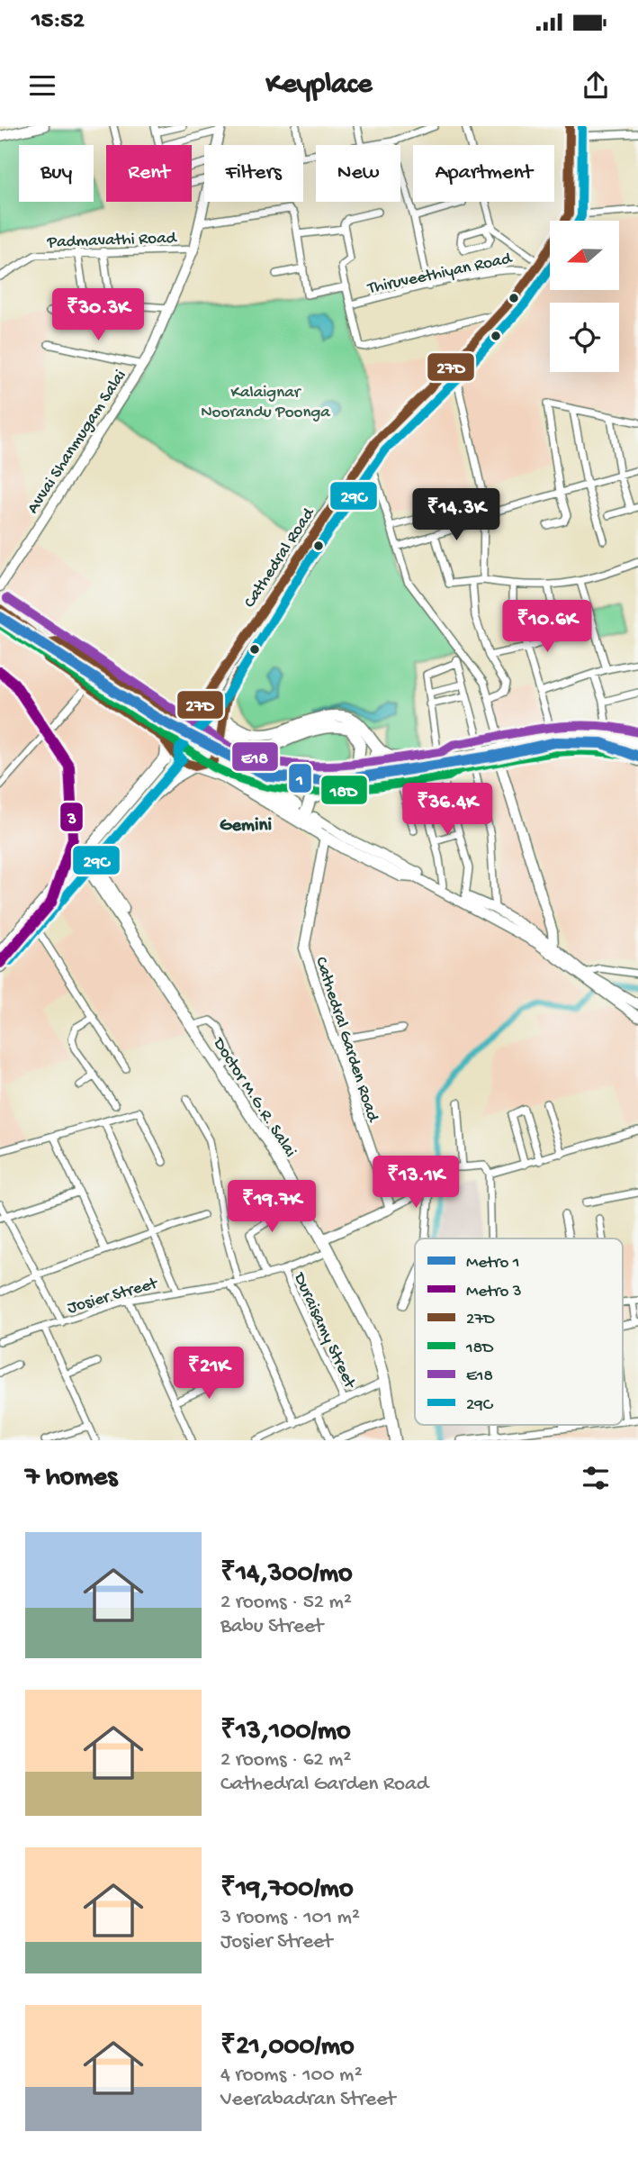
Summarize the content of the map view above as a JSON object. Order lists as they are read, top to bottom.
{
  "streets": {
    "main road": ["Cathedral Road", "Doctor M.G.R. Salai"],
    "street": [
      "Padmavathi Road",
      "Thiruveethiyan Road",
      "Avvai Shanmugam Salai",
      "Cathedral Garden Road",
      "Josier Street",
      "Duraisamy Street"
    ]
  },
  "crossings": [
    ["Padmavathi Road", "Avvai Shanmugam Salai"],
    ["Thiruveethiyan Road", "Cathedral Road"],
    ["Doctor M.G.R. Salai", "Josier Street"],
    ["Josier Street", "Duraisamy Street"]
  ],
  "districts": ["Gemini"],
  "parks": ["Kalaignar Noorandu Poonga"],
  "lines": [
    "transit line 27D",
    "transit line 29C",
    "transit line E18",
    "metro line 1",
    "transit line 18D",
    "metro line 3"
  ],
  "legend": [
    "Metro 1",
    "Metro 3",
    "27D",
    "18D",
    "E18",
    "29C"
  ],
  "north": "left",
  "page": {
    "status": "15:52",
    "header": "Keyplace",
    "chip": [
      "Buy",
      "Rent",
      "Filters",
      "New",
      "Apartment"
    ],
    "price": [
      "₹30.3K",
      "₹14.3K",
      "₹10.6K",
      "₹36.4K",
      "₹13.1K",
      "₹19.7K",
      "₹21K"
    ],
    "heading": "7 homes",
    "list": [
      {
        "name": "₹14,300/mo",
        "note": "2 rooms · 52 m² · Babu Street"
      },
      {
        "name": "₹13,100/mo",
        "note": "2 rooms · 62 m² · Cathedral Garden Road"
      },
      {
        "name": "₹19,700/mo",
        "note": "3 rooms · 101 m² · Josier Street"
      },
      {
        "name": "₹21,000/mo",
        "note": "4 rooms · 100 m² · Veerabadran Street"
      }
    ]
  }
}
